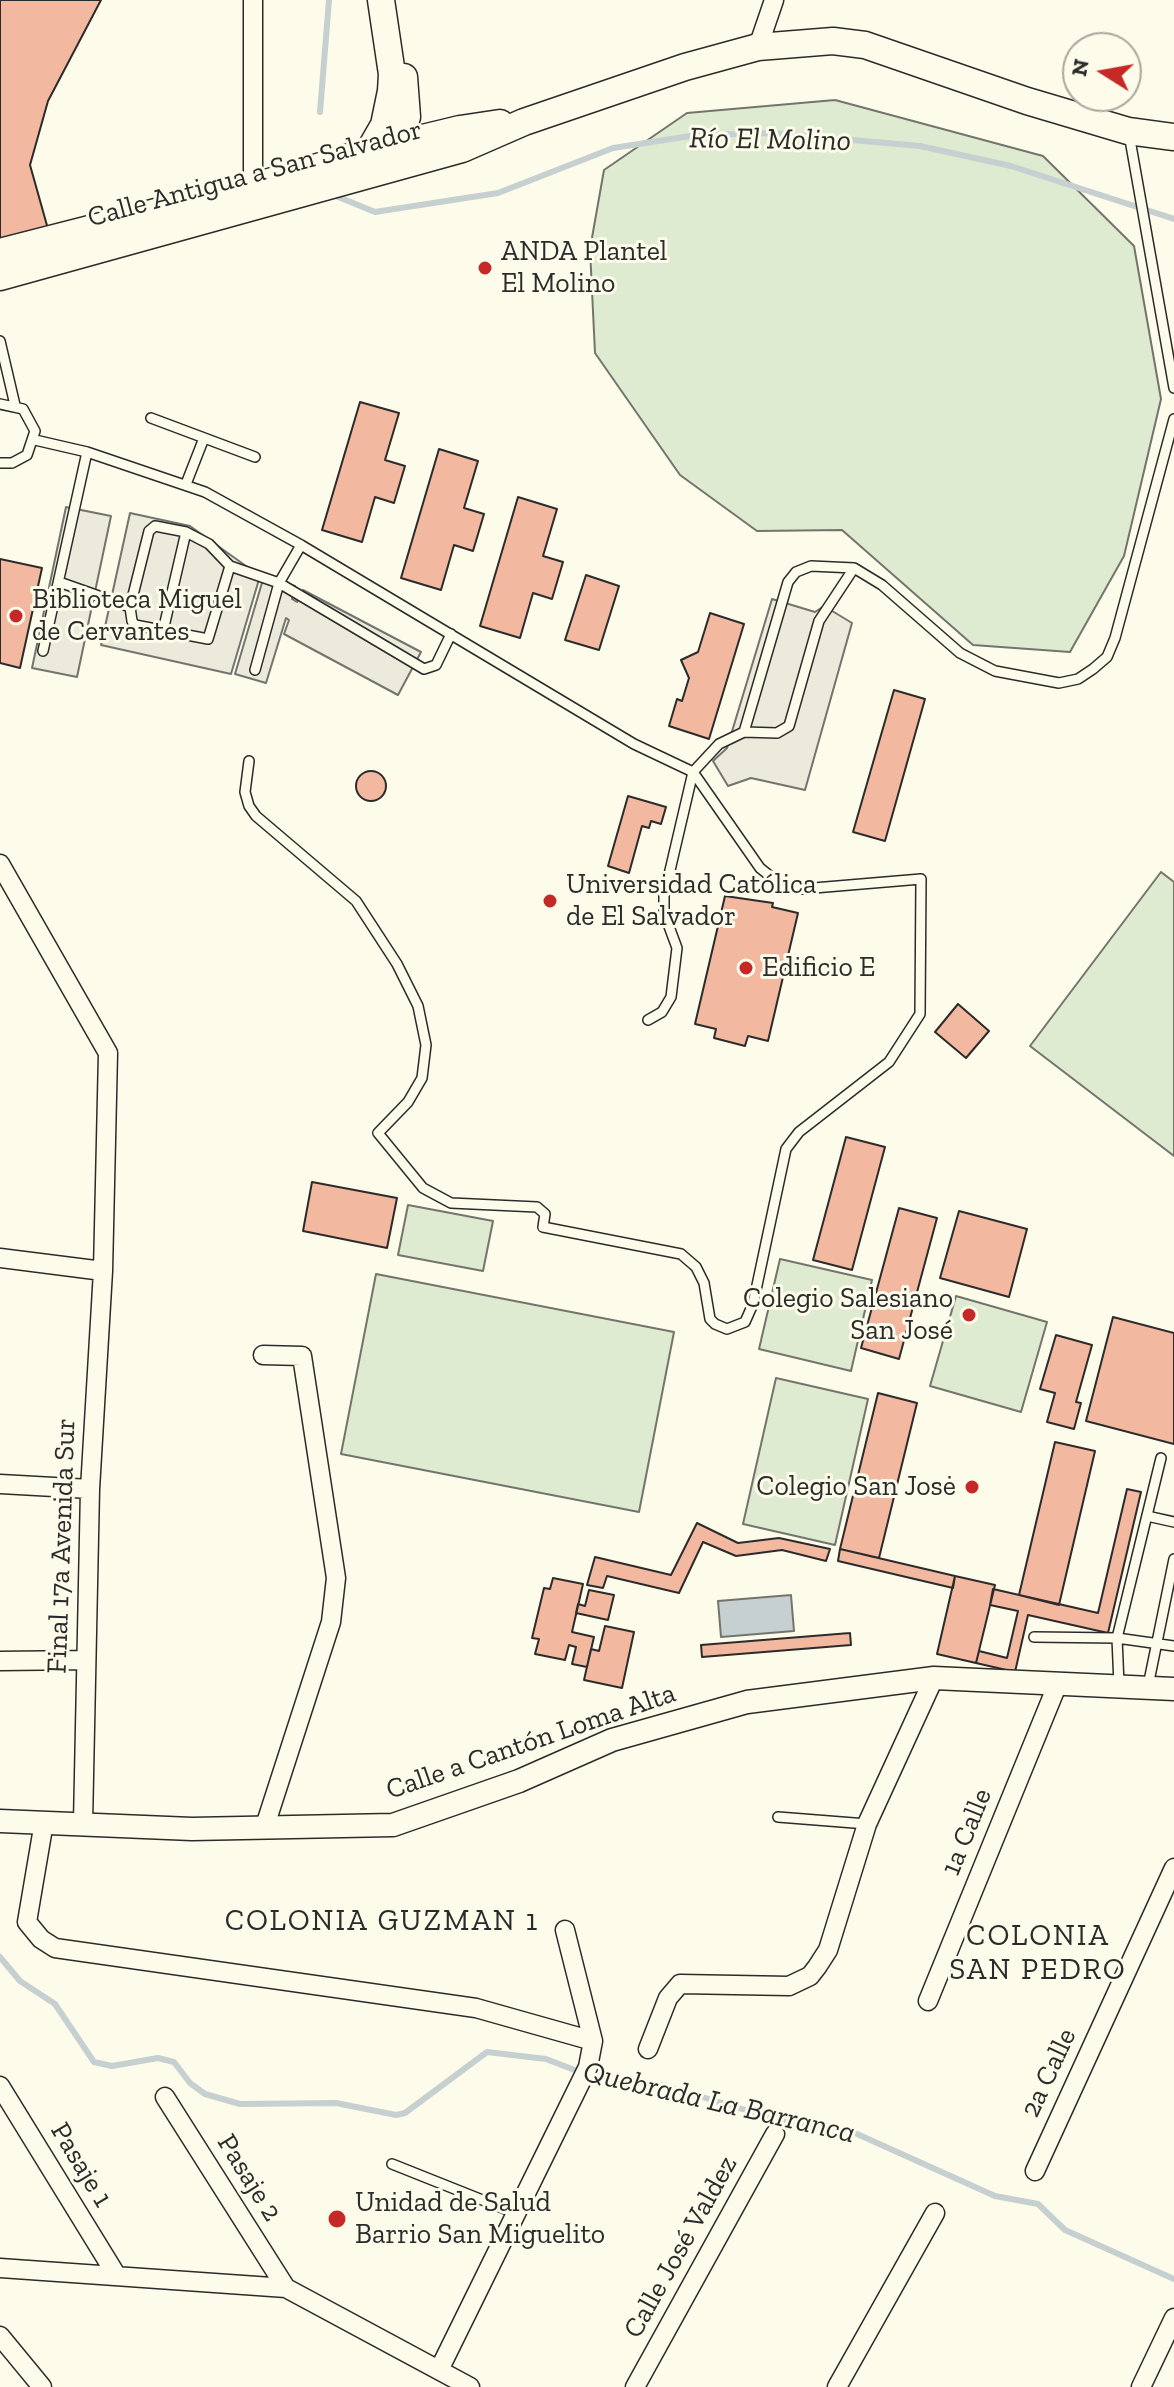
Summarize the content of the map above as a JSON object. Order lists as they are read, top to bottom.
{
  "streets": {
    "main road": ["Calle Antigua a San Salvador"],
    "street": [
      "Final 17a Avenida Sur",
      "Calle a Cantón Loma Alta",
      "1a Calle",
      "2a Calle",
      "Pasaje 1",
      "Pasaje 2",
      "Calle José Valdez"
    ]
  },
  "crossings": [
    ["Final 17a Avenida Sur", "Calle a Cantón Loma Alta"],
    ["Calle a Cantón Loma Alta", "1a Calle"]
  ],
  "districts": ["COLONIA GUZMAN 1", "COLONIA SAN PEDRO"],
  "water": ["Río El Molino", "Quebrada La Barranca"],
  "places": [
    "ANDA Plantel El Molino",
    "Biblioteca Miguel de Cervantes",
    "Universidad Católica de El Salvador",
    "Edificio E",
    "Colegio Salesiano San José",
    "Colegio San Josė",
    "Unidad de Salud Barrio San Miguelito"
  ],
  "north": "left"
}
